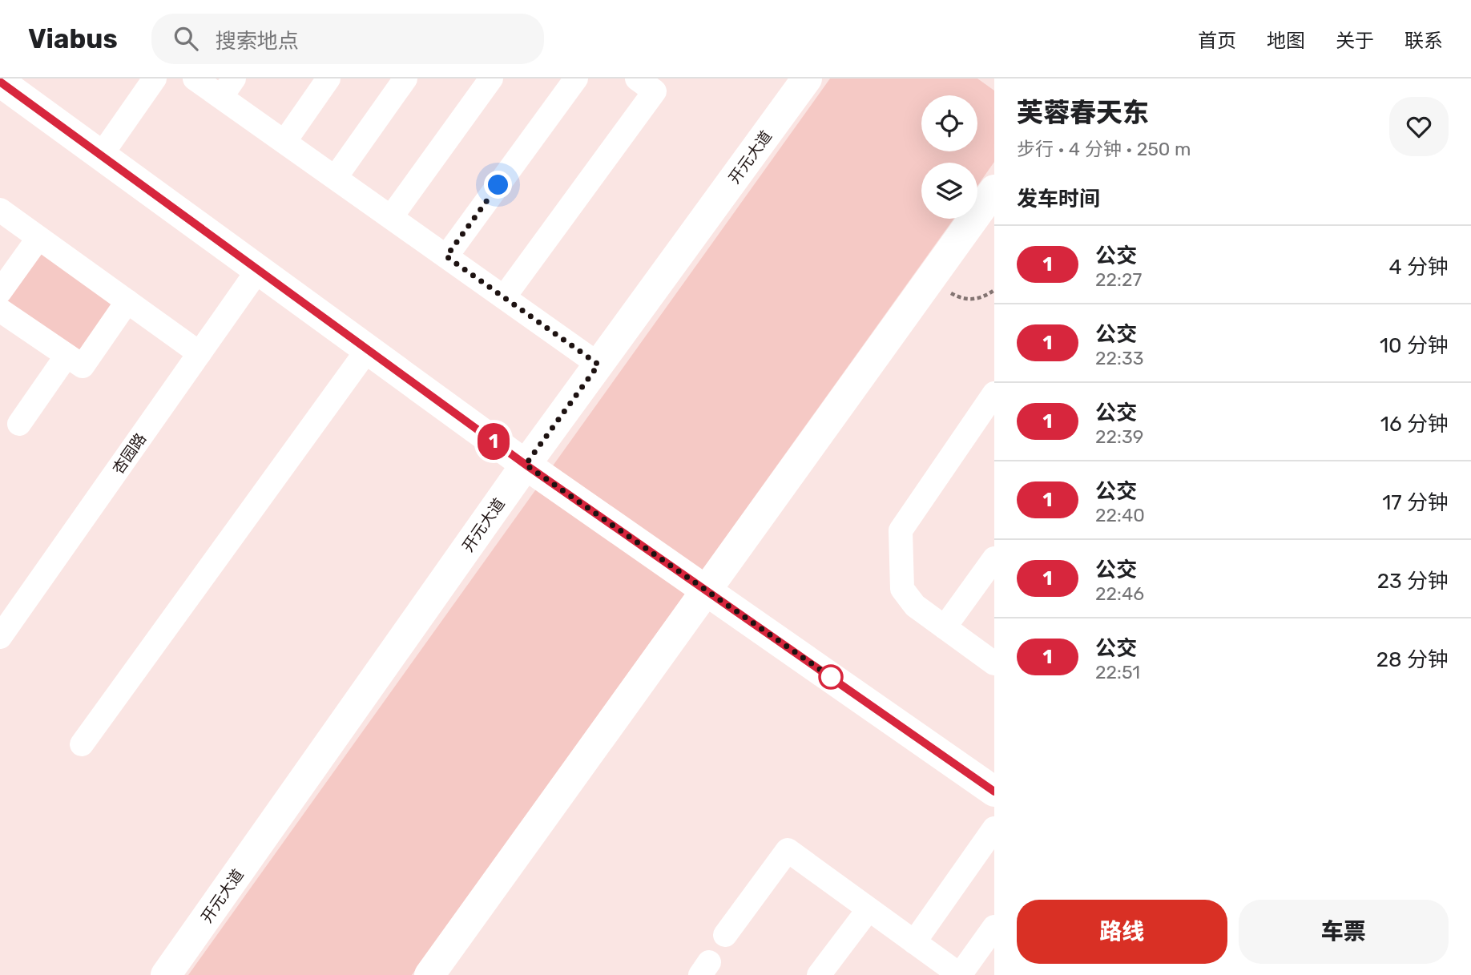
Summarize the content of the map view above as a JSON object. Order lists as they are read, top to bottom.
{
  "streets": {
    "street": ["开元大道", "杏园路"]
  },
  "lines": ["bus line 1"],
  "page": {
    "header": "Viabus",
    "search": "搜索地点",
    "nav": [
      "首页",
      "地图",
      "关于",
      "联系"
    ],
    "on_map": "1",
    "heading": [
      ["芙蓉春天东", "步行 · 4 分钟 · 250 m"],
      "发车时间"
    ],
    "list": [
      {
        "mark": "1",
        "name": "公交",
        "note": "22:27",
        "value": "4 分钟"
      },
      {
        "mark": "1",
        "name": "公交",
        "note": "22:33",
        "value": "10 分钟"
      },
      {
        "mark": "1",
        "name": "公交",
        "note": "22:39",
        "value": "16 分钟"
      },
      {
        "mark": "1",
        "name": "公交",
        "note": "22:40",
        "value": "17 分钟"
      },
      {
        "mark": "1",
        "name": "公交",
        "note": "22:46",
        "value": "23 分钟"
      },
      {
        "mark": "1",
        "name": "公交",
        "note": "22:51",
        "value": "28 分钟"
      }
    ],
    "buttons": ["路线", "车票"]
  }
}
